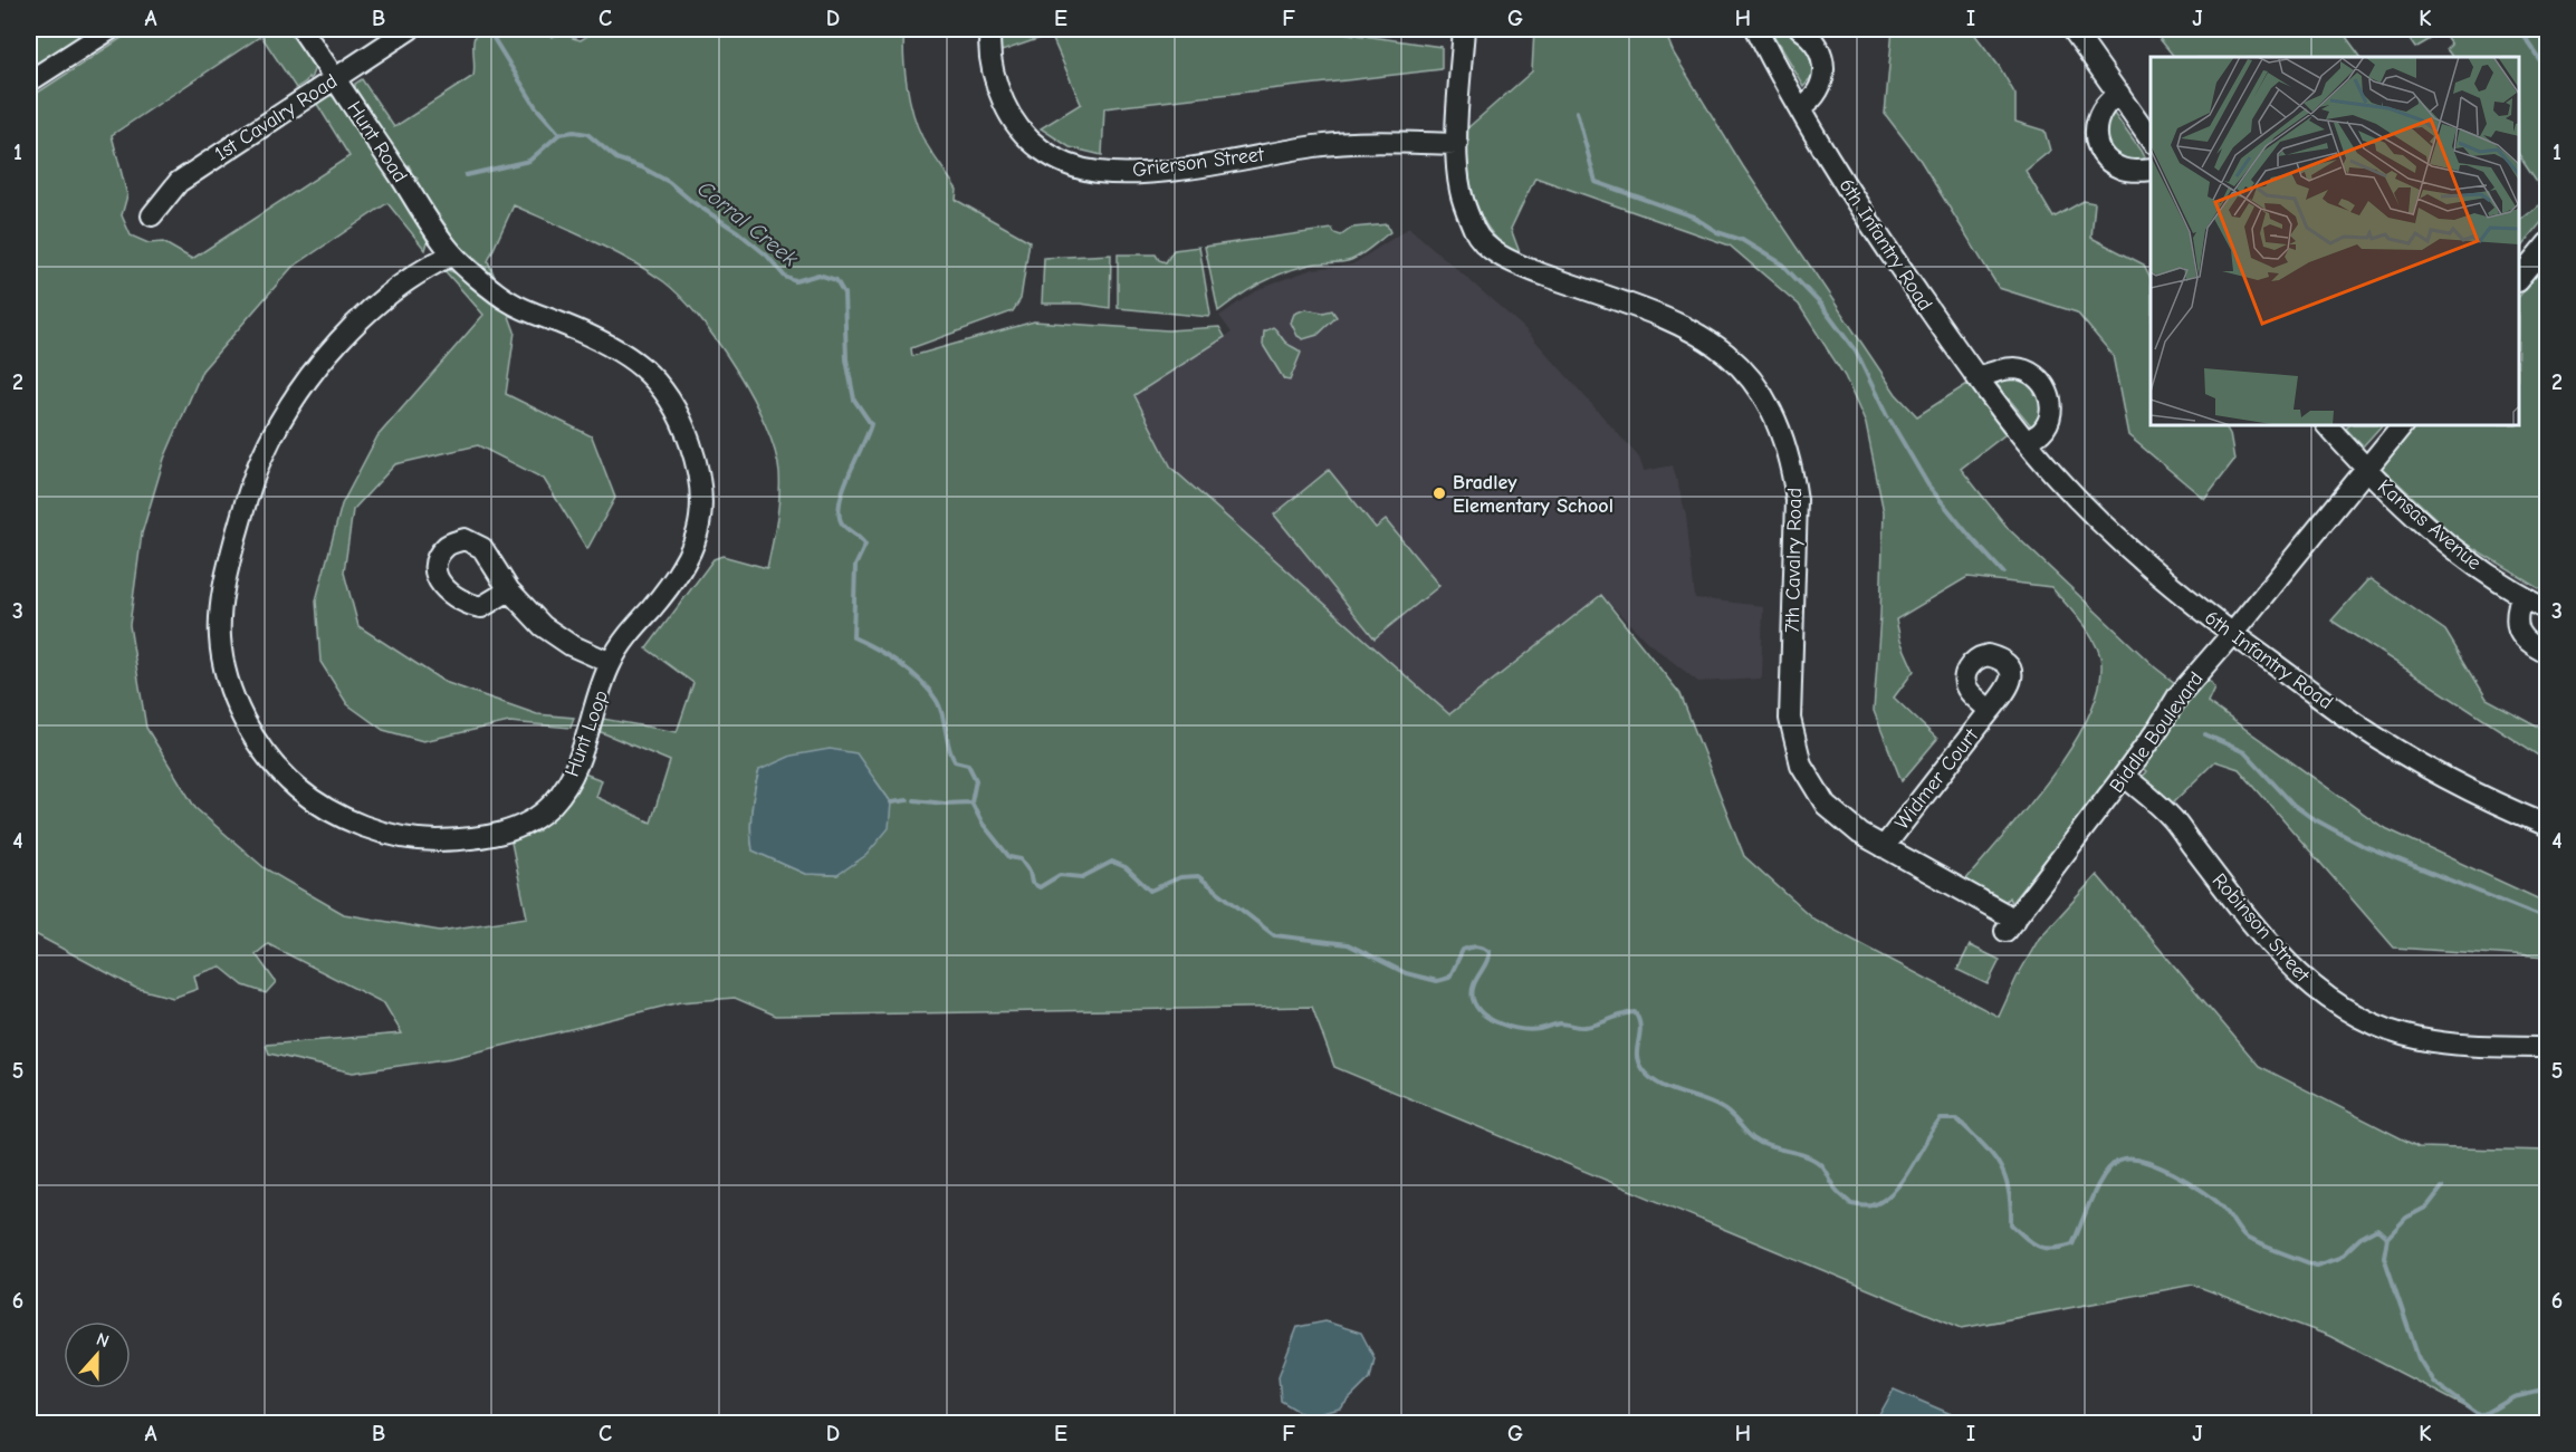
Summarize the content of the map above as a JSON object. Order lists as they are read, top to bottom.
{
  "streets": {
    "street": [
      "1st Cavalry Road",
      "Hunt Road",
      "Grierson Street",
      "6th Infantry Road",
      "Kansas Avenue",
      "7th Cavalry Road",
      "Biddle Boulevard",
      "Hunt Loop",
      "Widmer Court",
      "Robinson Street"
    ]
  },
  "crossings": [
    ["1st Cavalry Road", "Hunt Road"],
    ["Hunt Road", "Hunt Loop"],
    ["Grierson Street", "7th Cavalry Road"],
    ["6th Infantry Road", "Biddle Boulevard"],
    ["Kansas Avenue", "Biddle Boulevard"],
    ["7th Cavalry Road", "Biddle Boulevard"],
    ["7th Cavalry Road", "Widmer Court"],
    ["Biddle Boulevard", "Robinson Street"]
  ],
  "water": ["Corral Creek"],
  "places": ["Bradley Elementary School"],
  "north": "top",
  "grid": {
    "columns": [
      "A",
      "B",
      "C",
      "D",
      "E",
      "F",
      "G",
      "H",
      "I",
      "J",
      "K"
    ],
    "rows": [
      "1",
      "2",
      "3",
      "4",
      "5",
      "6"
    ]
  }
}
